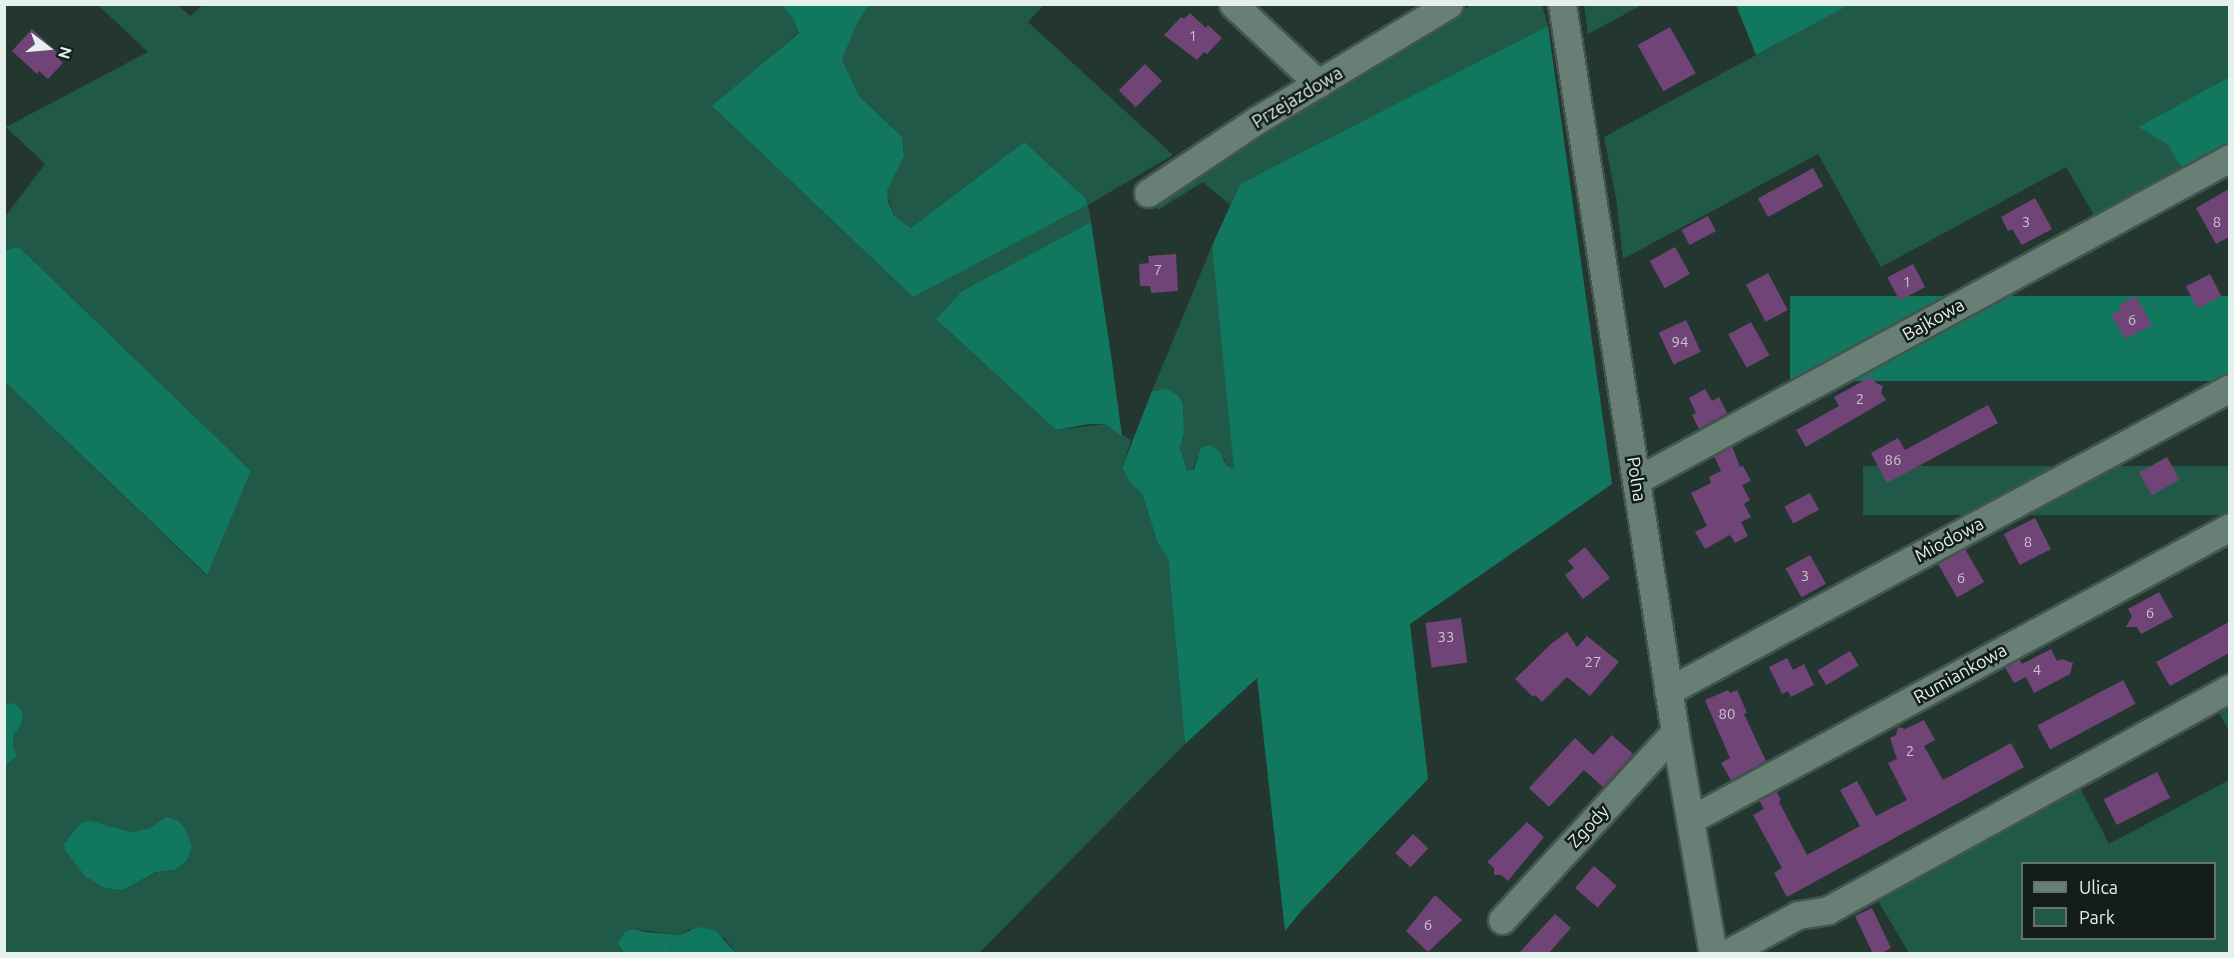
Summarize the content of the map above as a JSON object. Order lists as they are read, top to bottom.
{
  "streets": {
    "street": [
      "Przejazdowa",
      "Bajkowa",
      "Polna",
      "Miodowa",
      "Rumiankowa",
      "Zgody"
    ]
  },
  "crossings": [
    ["Bajkowa", "Polna"],
    ["Polna", "Miodowa"],
    ["Polna", "Rumiankowa"],
    ["Polna", "Zgody"]
  ],
  "house_numbers": [
    "1",
    "3",
    "8",
    "7",
    "1",
    "6",
    "94",
    "2",
    "86",
    "8",
    "3",
    "6",
    "6",
    "33",
    "27",
    "4",
    "80",
    "2",
    "6"
  ],
  "legend": ["Ulica", "Park"],
  "north": "right"
}
